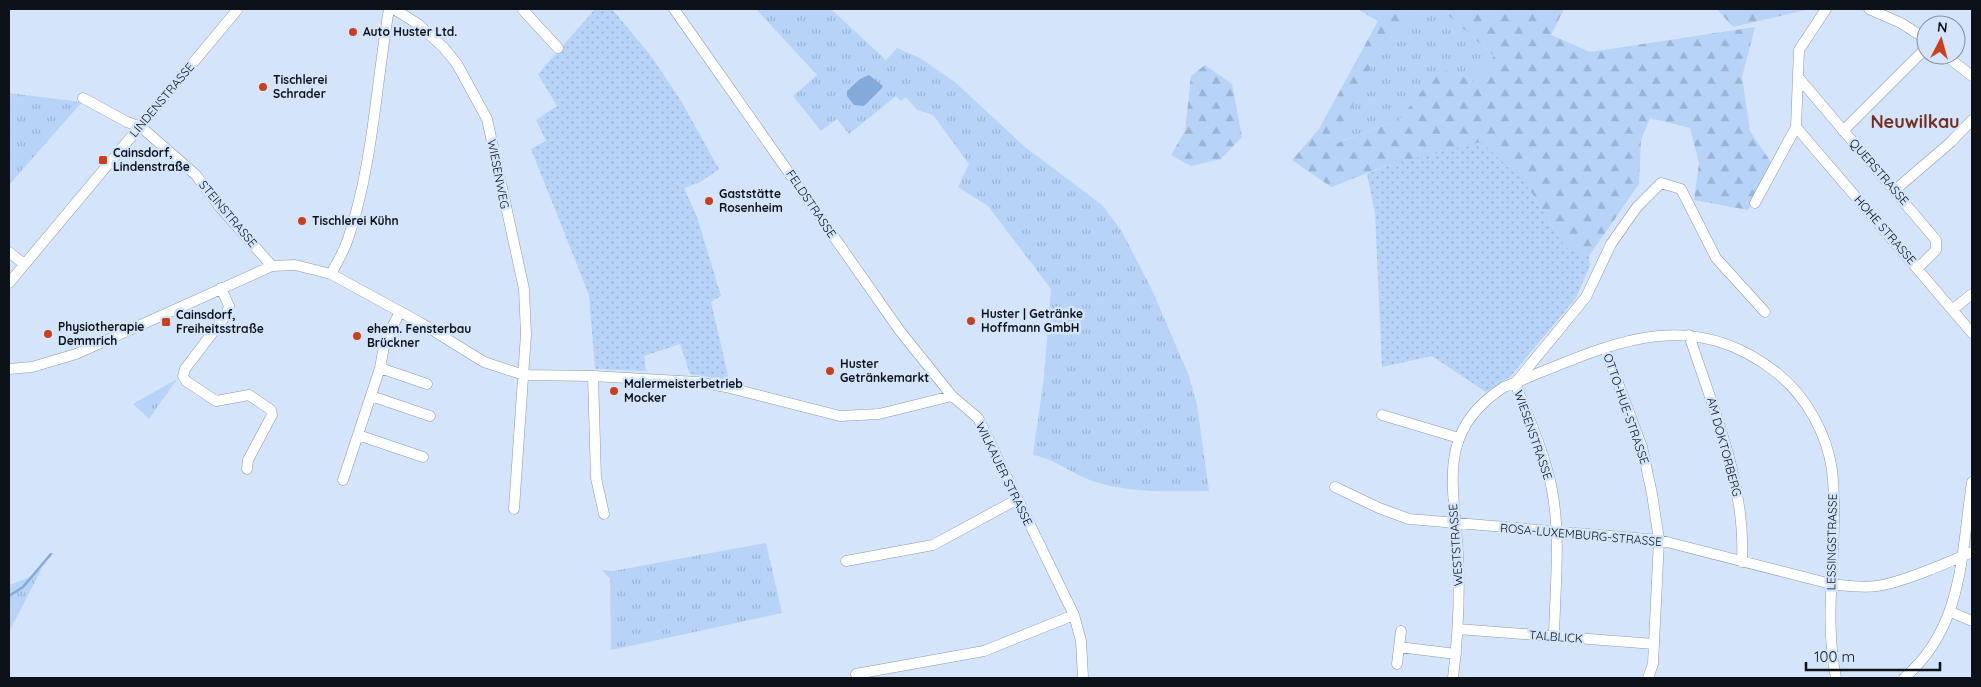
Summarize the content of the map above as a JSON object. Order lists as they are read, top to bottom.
{
  "streets": {
    "street": [
      "LINDENSTRASSE",
      "QUERSTRASSE",
      "WIESENWEG",
      "FELDSTRASSE",
      "STEINSTRASSE",
      "HOHE STRASSE",
      "OTTO-HUE-STRASSE",
      "WIESENSTRASSE",
      "AM DOKTORBERG",
      "WILKAUER STRASSE",
      "ROSA-LUXEMBURG-STRASSE",
      "LESSINGSTRASSE",
      "WESTSTRASSE",
      "TALBLICK"
    ]
  },
  "crossings": [
    ["LINDENSTRASSE", "STEINSTRASSE"],
    ["QUERSTRASSE", "HOHE STRASSE"],
    ["FELDSTRASSE", "WILKAUER STRASSE"],
    ["OTTO-HUE-STRASSE", "ROSA-LUXEMBURG-STRASSE"],
    ["OTTO-HUE-STRASSE", "LESSINGSTRASSE"],
    ["OTTO-HUE-STRASSE", "TALBLICK"],
    ["WIESENSTRASSE", "ROSA-LUXEMBURG-STRASSE"],
    ["WIESENSTRASSE", "LESSINGSTRASSE"],
    ["WIESENSTRASSE", "WESTSTRASSE"],
    ["WIESENSTRASSE", "TALBLICK"],
    ["AM DOKTORBERG", "ROSA-LUXEMBURG-STRASSE"],
    ["AM DOKTORBERG", "LESSINGSTRASSE"],
    ["ROSA-LUXEMBURG-STRASSE", "LESSINGSTRASSE"],
    ["ROSA-LUXEMBURG-STRASSE", "WESTSTRASSE"],
    ["LESSINGSTRASSE", "WESTSTRASSE"],
    ["WESTSTRASSE", "TALBLICK"]
  ],
  "districts": ["Neuwilkau"],
  "places": {
    "other": [
      "Auto Huster Ltd.",
      "Tischlerei Schrader",
      "Gaststätte Rosenheim",
      "Tischlerei Kühn",
      "Huster | Getränke Hoffmann GmbH",
      "Physiotherapie Demmrich",
      "ehem. Fensterbau Brückner",
      "Huster Getränkemarkt",
      "Malermeisterbetrieb Mocker"
    ],
    "transit": ["Cainsdorf, Lindenstraße", "Cainsdorf, Freiheitsstraße"]
  },
  "scale_bar": "100 m",
  "north": "top"
}
